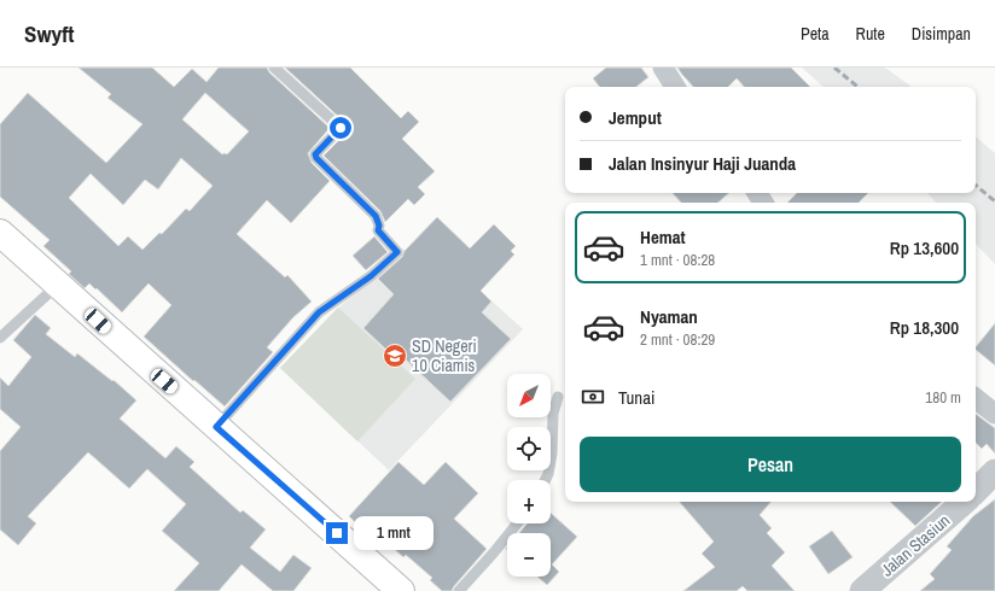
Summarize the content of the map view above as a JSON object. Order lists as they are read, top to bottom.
{
  "streets": {
    "street": ["Jalan Stasiun"]
  },
  "places": {
    "school or university": ["SD Negeri 10 Ciamis"]
  },
  "north": "bottom left",
  "page": {
    "header": "Swyft",
    "nav": ["Peta", "Rute", "Disimpan"],
    "banner": ["Jemput", "Jalan Insinyur Haji Juanda"],
    "list": [
      {
        "name": "Hemat",
        "note": "1 mnt · 08:28",
        "value": "Rp 13,600"
      },
      {
        "name": "Nyaman",
        "note": "2 mnt · 08:29",
        "value": "Rp 18,300"
      }
    ],
    "pay": ["Tunai", "180 m"],
    "map_buttons": ["+", "−"],
    "buttons": "Pesan",
    "bubble": "1 mnt"
  }
}
